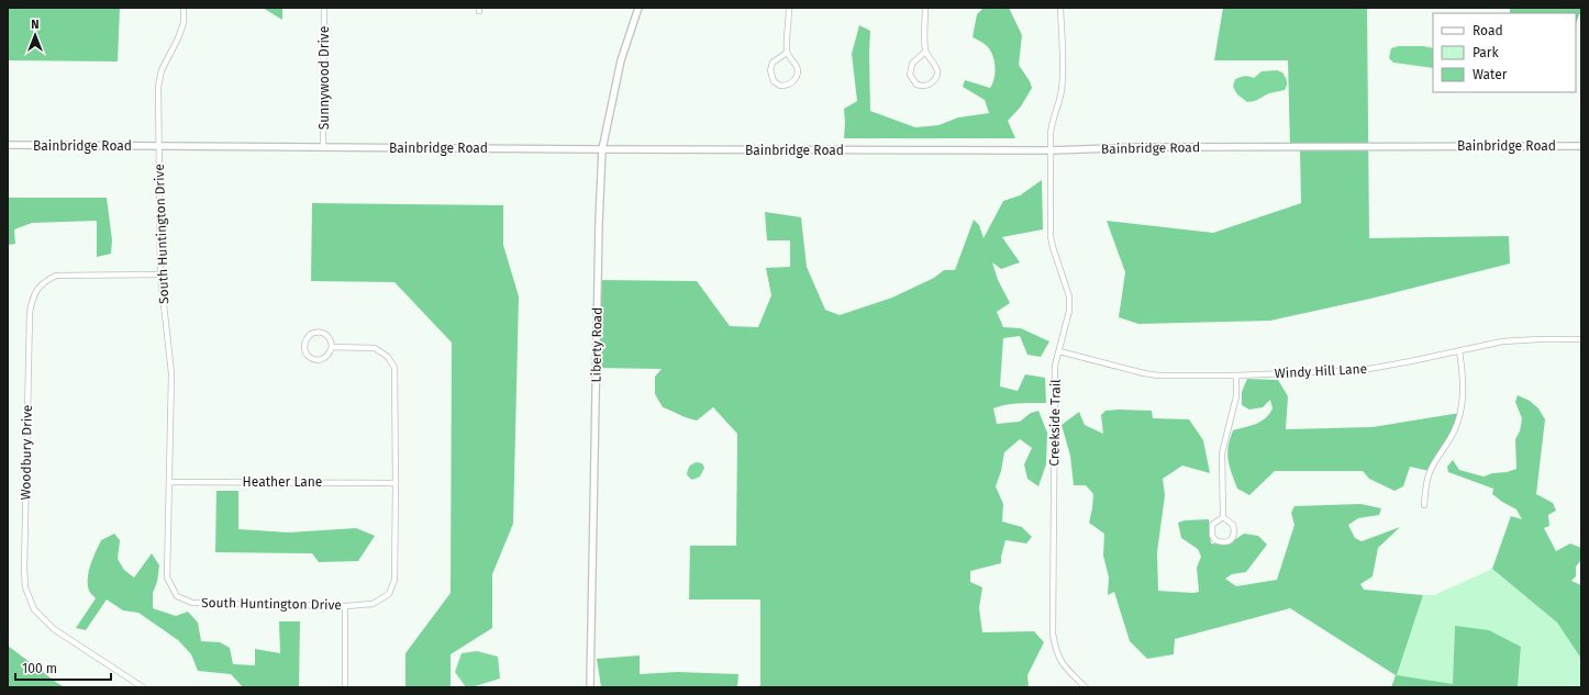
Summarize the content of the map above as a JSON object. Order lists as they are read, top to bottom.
{
  "streets": {
    "street": [
      "Sunnywood Drive",
      "Bainbridge Road",
      "South Huntington Drive",
      "Liberty Road",
      "Windy Hill Lane",
      "Creekside Trail",
      "Woodbury Drive",
      "Heather Lane"
    ]
  },
  "crossings": [
    ["Sunnywood Drive", "Bainbridge Road"],
    ["Bainbridge Road", "South Huntington Drive"],
    ["Bainbridge Road", "Liberty Road"],
    ["Bainbridge Road", "Creekside Trail"],
    ["South Huntington Drive", "Woodbury Drive"],
    ["South Huntington Drive", "Heather Lane"],
    ["Windy Hill Lane", "Creekside Trail"]
  ],
  "legend": ["Road", "Park", "Water"],
  "scale_bar": "100 m",
  "north": "top"
}
